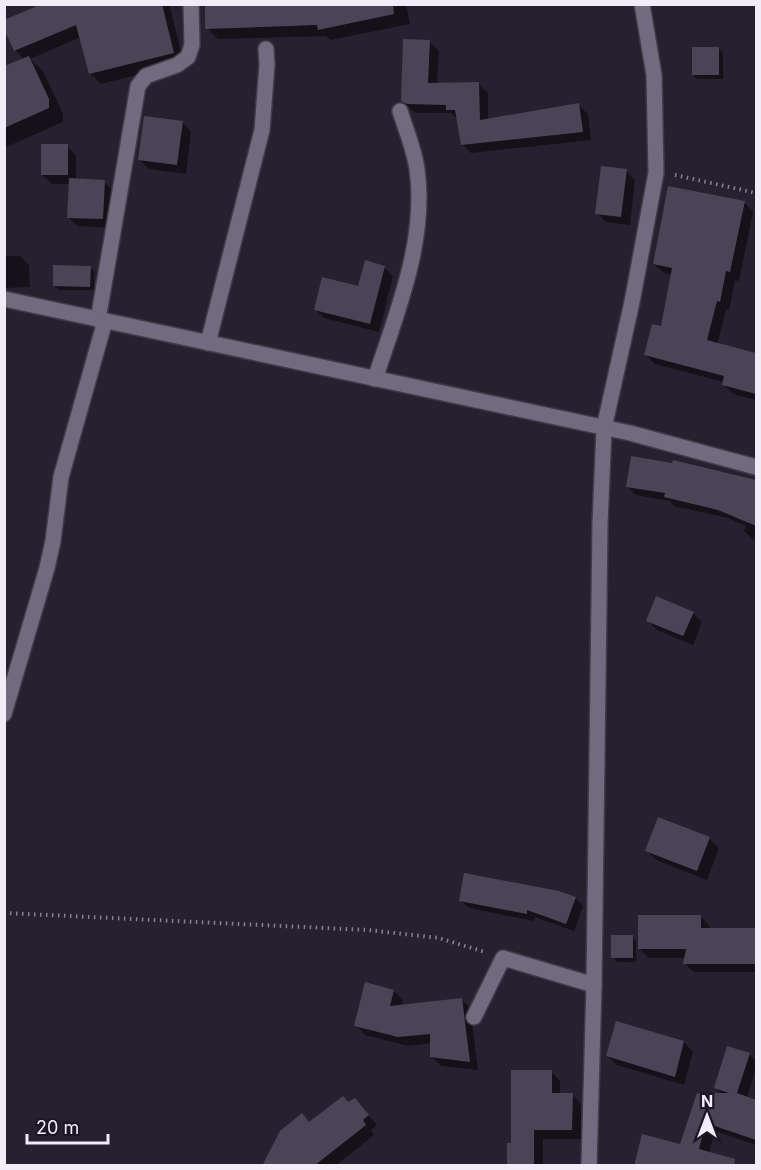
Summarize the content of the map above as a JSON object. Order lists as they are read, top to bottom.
{
  "scale_bar": "20 m",
  "north": "top"
}
